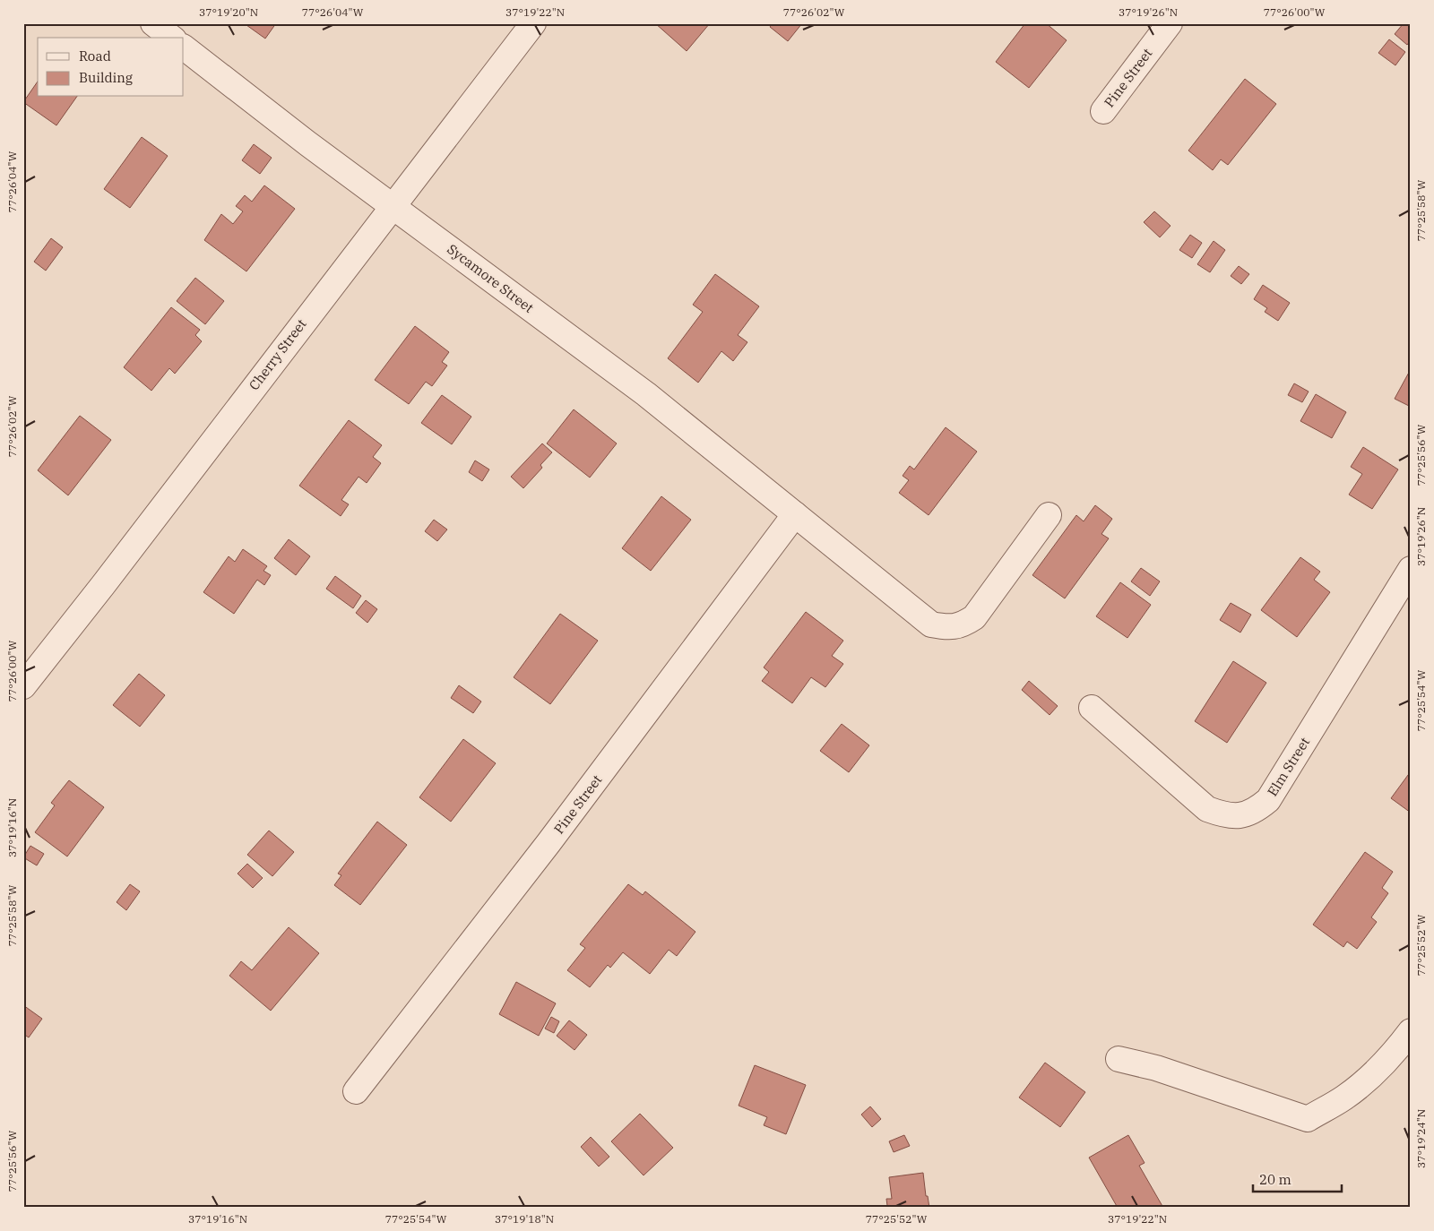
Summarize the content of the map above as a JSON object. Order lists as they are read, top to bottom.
{
  "streets": {
    "street": [
      "Pine Street",
      "Sycamore Street",
      "Cherry Street",
      "Elm Street"
    ]
  },
  "crossings": [
    ["Pine Street", "Sycamore Street"],
    ["Sycamore Street", "Cherry Street"]
  ],
  "legend": ["Road", "Building"],
  "scale_bar": "20 m",
  "coordinates": [
    "37°19'20\"N",
    "77°26'04\"W",
    "37°19'22\"N",
    "77°26'02\"W",
    "37°19'26\"N",
    "77°26'00\"W",
    "77°25'58\"W",
    "77°25'56\"W",
    "77°25'54\"W",
    "37°19'16\"N",
    "77°25'52\"W",
    "37°19'24\"N",
    "37°19'18\"N"
  ]
}
